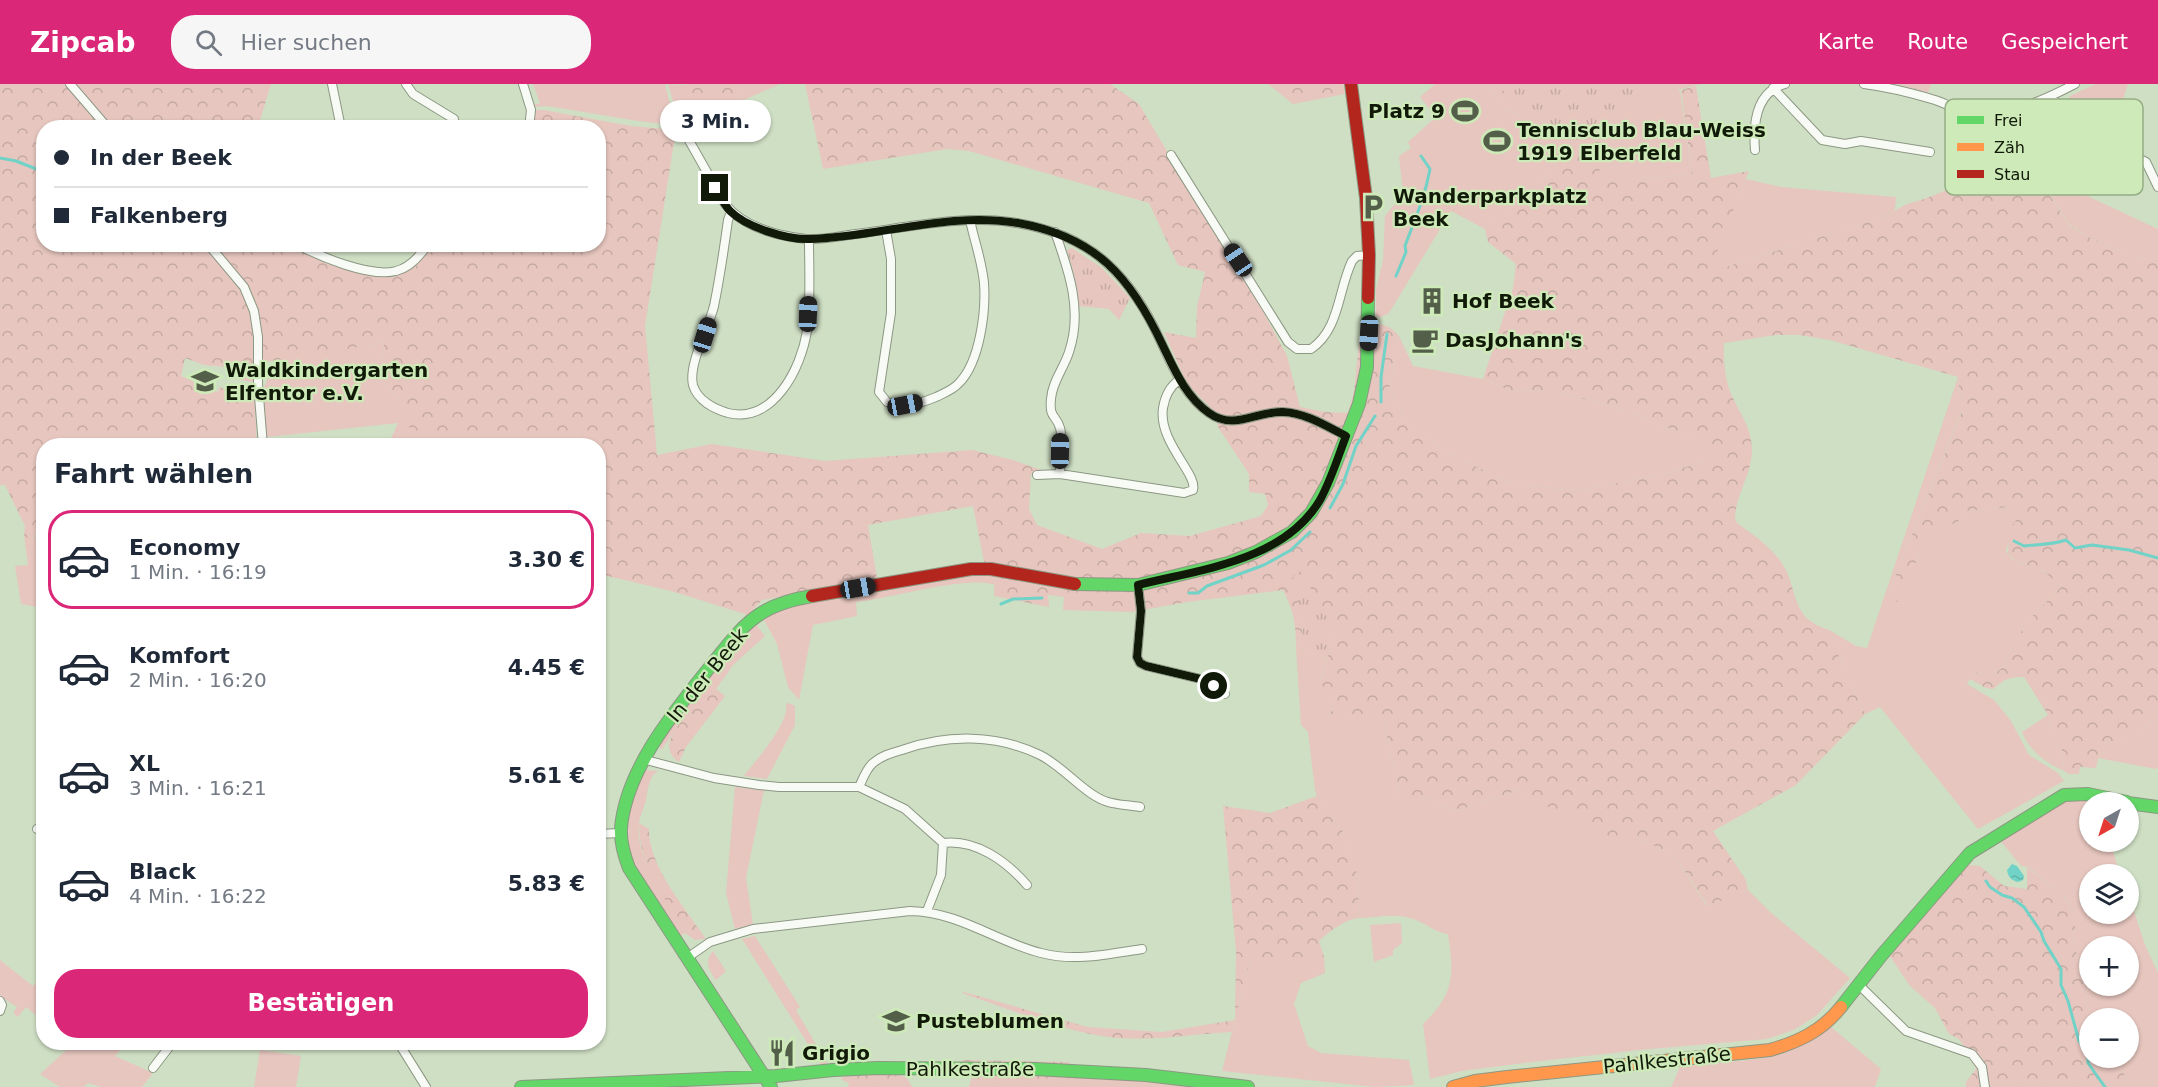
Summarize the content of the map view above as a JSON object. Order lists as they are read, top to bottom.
{
  "streets": {
    "street": ["In der Beek", "Pahlkestraße"]
  },
  "crossings": [
    ["In der Beek", "Pahlkestraße"]
  ],
  "places": {
    "sports": ["Platz 9", "Tennisclub Blau-Weiss 1919 Elberfeld"],
    "parking": ["Wanderparkplatz Beek"],
    "building": ["Hof Beek"],
    "cafe": ["DasJohann's"],
    "school or university": ["Waldkindergarten Elfentor e.V.", "Pusteblumen"],
    "restaurant": ["Grigio"]
  },
  "legend": ["Frei", "Zäh", "Stau"],
  "north": "bottom left",
  "page": {
    "header": "Zipcab",
    "search": "Hier suchen",
    "nav": ["Karte", "Route", "Gespeichert"],
    "bubble": "3 Min.",
    "banner": ["In der Beek", "Falkenberg"],
    "heading": "Fahrt wählen",
    "list": [
      {
        "name": "Economy",
        "note": "1 Min. · 16:19",
        "value": "3.30 €"
      },
      {
        "name": "Komfort",
        "note": "2 Min. · 16:20",
        "value": "4.45 €"
      },
      {
        "name": "XL",
        "note": "3 Min. · 16:21",
        "value": "5.61 €"
      },
      {
        "name": "Black",
        "note": "4 Min. · 16:22",
        "value": "5.83 €"
      }
    ],
    "map_buttons": ["+", "−"],
    "buttons": "Bestätigen"
  }
}
